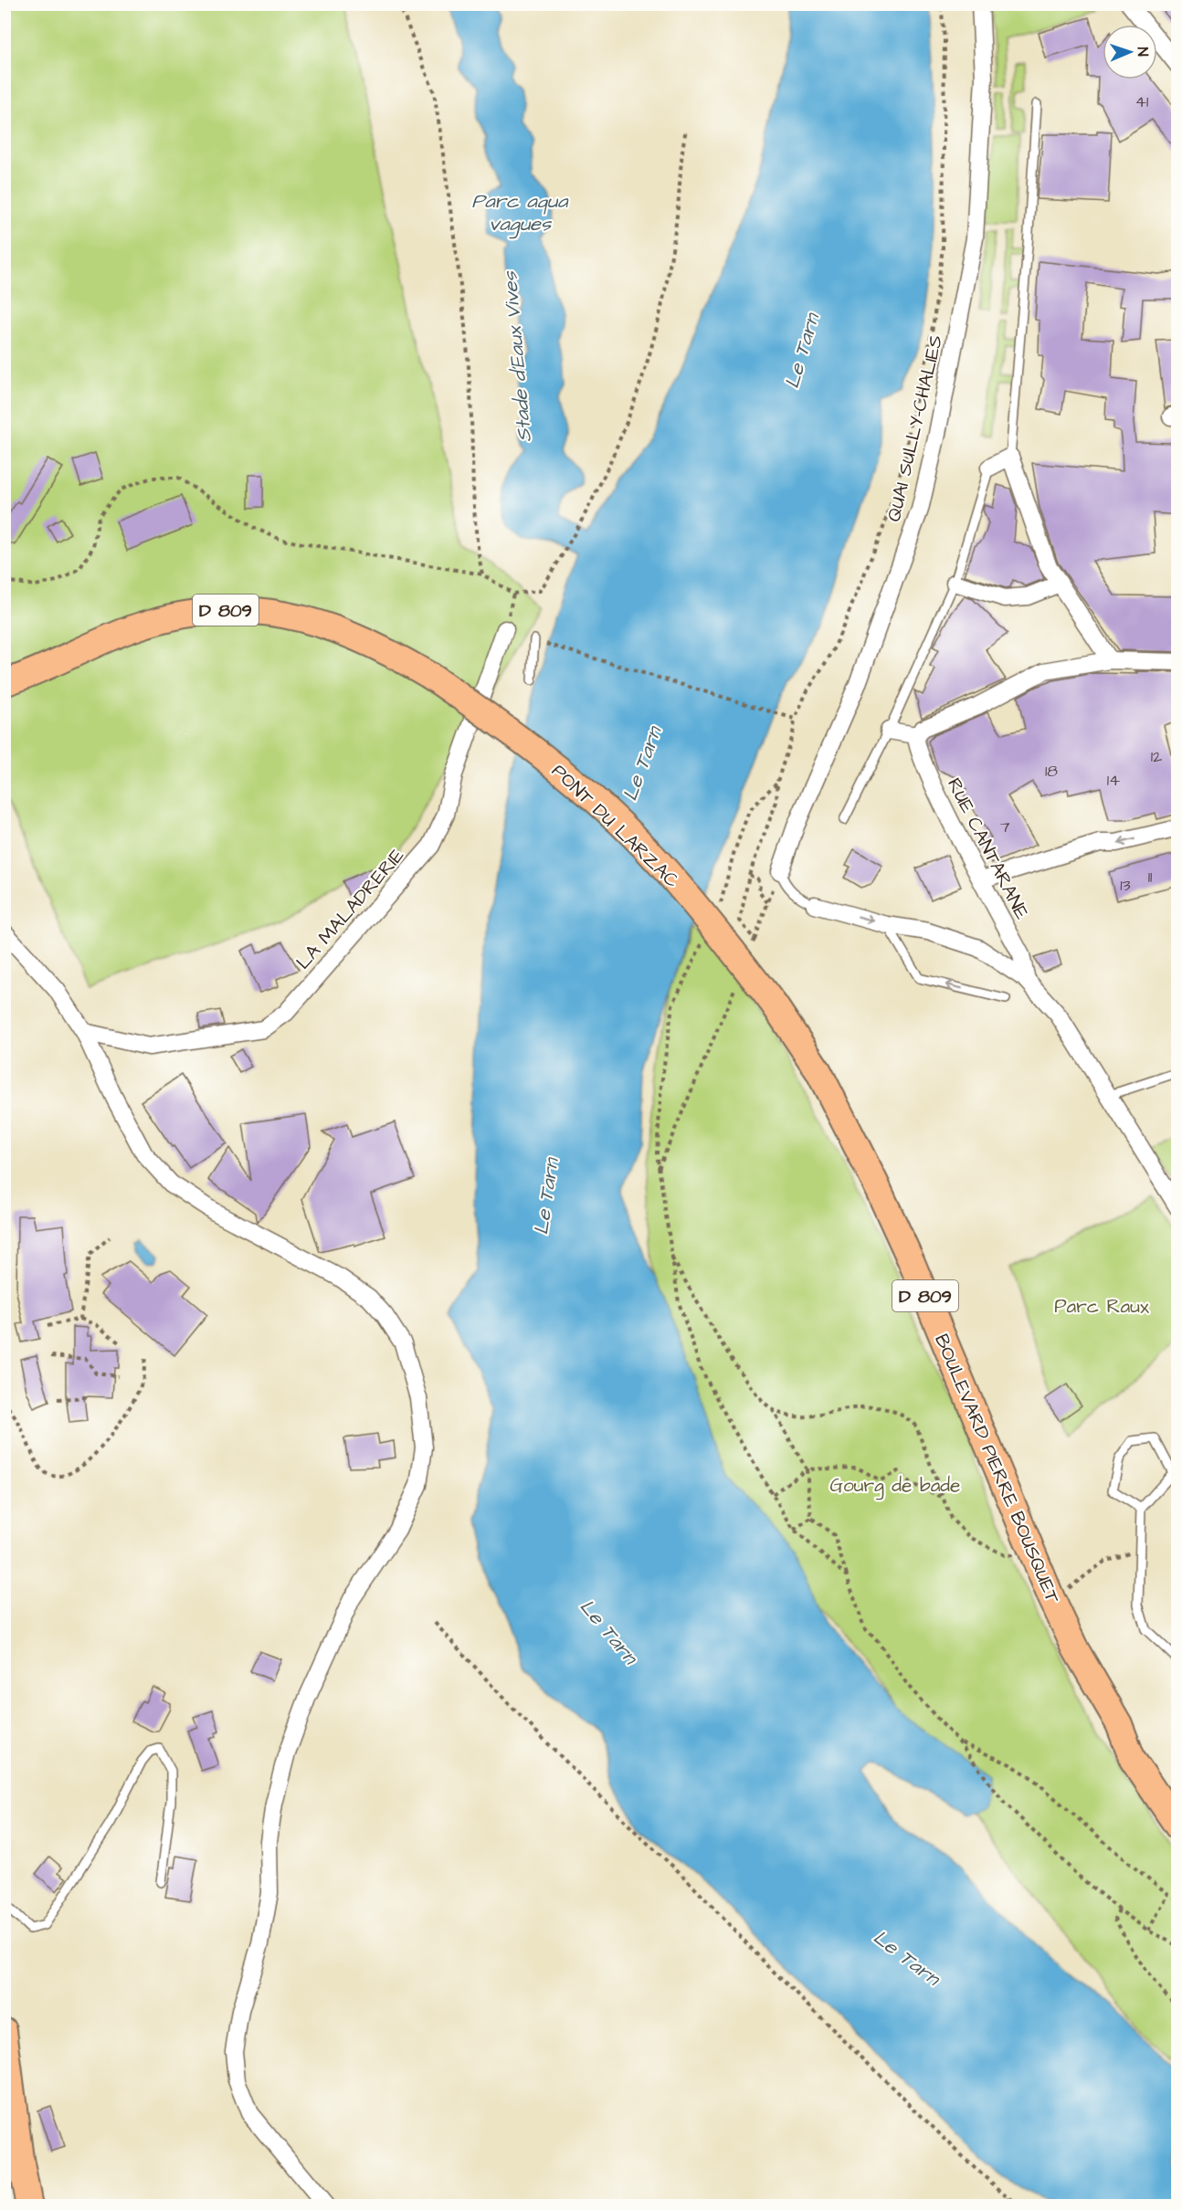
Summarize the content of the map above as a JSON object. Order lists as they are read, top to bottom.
{
  "streets": {
    "main road": ["D 809", "PONT DU LARZAC", "BOULEVARD PIERRE BOUSQUET"],
    "street": ["QUAI SULLY-CHALIES", "RUE CANTARANE", "LA MALADRERIE"]
  },
  "crossings": [
    ["PONT DU LARZAC", "BOULEVARD PIERRE BOUSQUET"]
  ],
  "water": ["Parc aqua vagues", "Le Tarn", "Stade d'Eaux Vives"],
  "parks": ["Parc Raux", "Gourg de bade"],
  "house_numbers": [
    "41",
    "12",
    "18",
    "14",
    "7",
    "11",
    "13"
  ],
  "north": "right"
}
